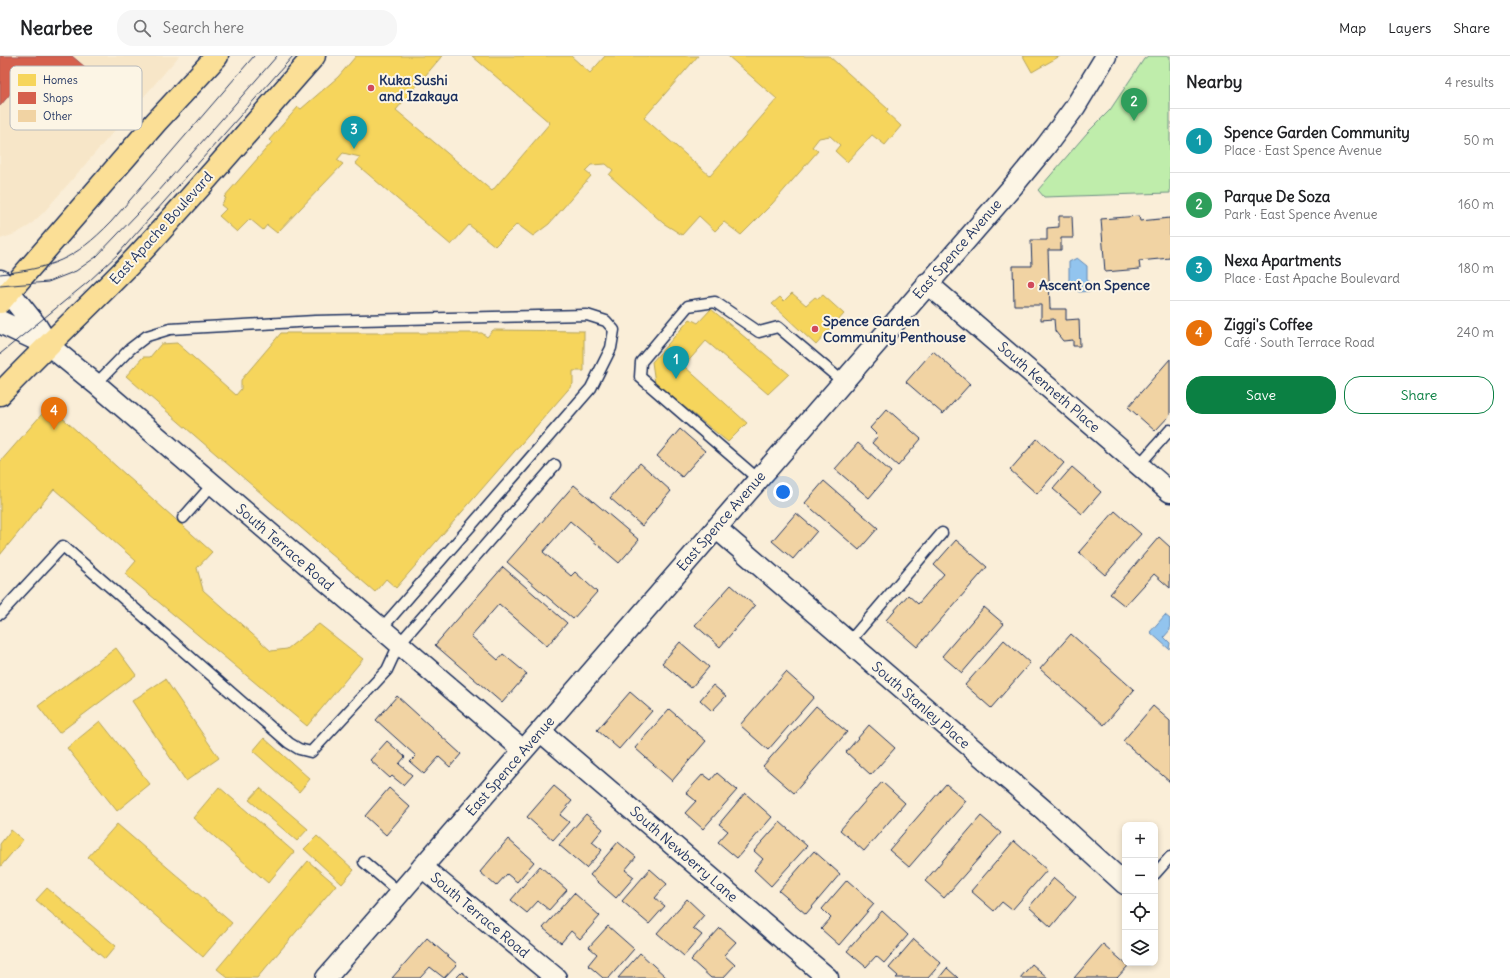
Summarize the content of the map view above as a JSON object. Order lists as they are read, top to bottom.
{
  "streets": {
    "main road": ["East Apache Boulevard"],
    "street": [
      "East Spence Avenue",
      "South Kenneth Place",
      "South Terrace Road",
      "South Stanley Place",
      "South Newberry Lane"
    ]
  },
  "crossings": [
    ["East Apache Boulevard", "South Terrace Road"],
    ["East Spence Avenue", "South Kenneth Place"],
    ["East Spence Avenue", "South Terrace Road"],
    ["East Spence Avenue", "South Stanley Place"],
    ["East Spence Avenue", "South Newberry Lane"]
  ],
  "places": ["Kuka Sushi and Izakaya", "Ascent on Spence", "Spence Garden Community Penthouse"],
  "legend": ["Homes", "Shops", "Other"],
  "page": {
    "header": "Nearbee",
    "search": "Search here",
    "nav": ["Map", "Layers", "Share"],
    "heading": ["Nearby", "4 results"],
    "pins": [
      "2",
      "3",
      "1",
      "4"
    ],
    "list": [
      {
        "mark": "1",
        "name": "Spence Garden Community",
        "note": "Place · East Spence Avenue",
        "value": "50 m"
      },
      {
        "mark": "2",
        "name": "Parque De Soza",
        "note": "Park · East Spence Avenue",
        "value": "160 m"
      },
      {
        "mark": "3",
        "name": "Nexa Apartments",
        "note": "Place · East Apache Boulevard",
        "value": "180 m"
      },
      {
        "mark": "4",
        "name": "Ziggi's Coffee",
        "note": "Café · South Terrace Road",
        "value": "240 m"
      }
    ],
    "buttons": ["Save", "Share"],
    "map_buttons": ["+", "−"]
  }
}
